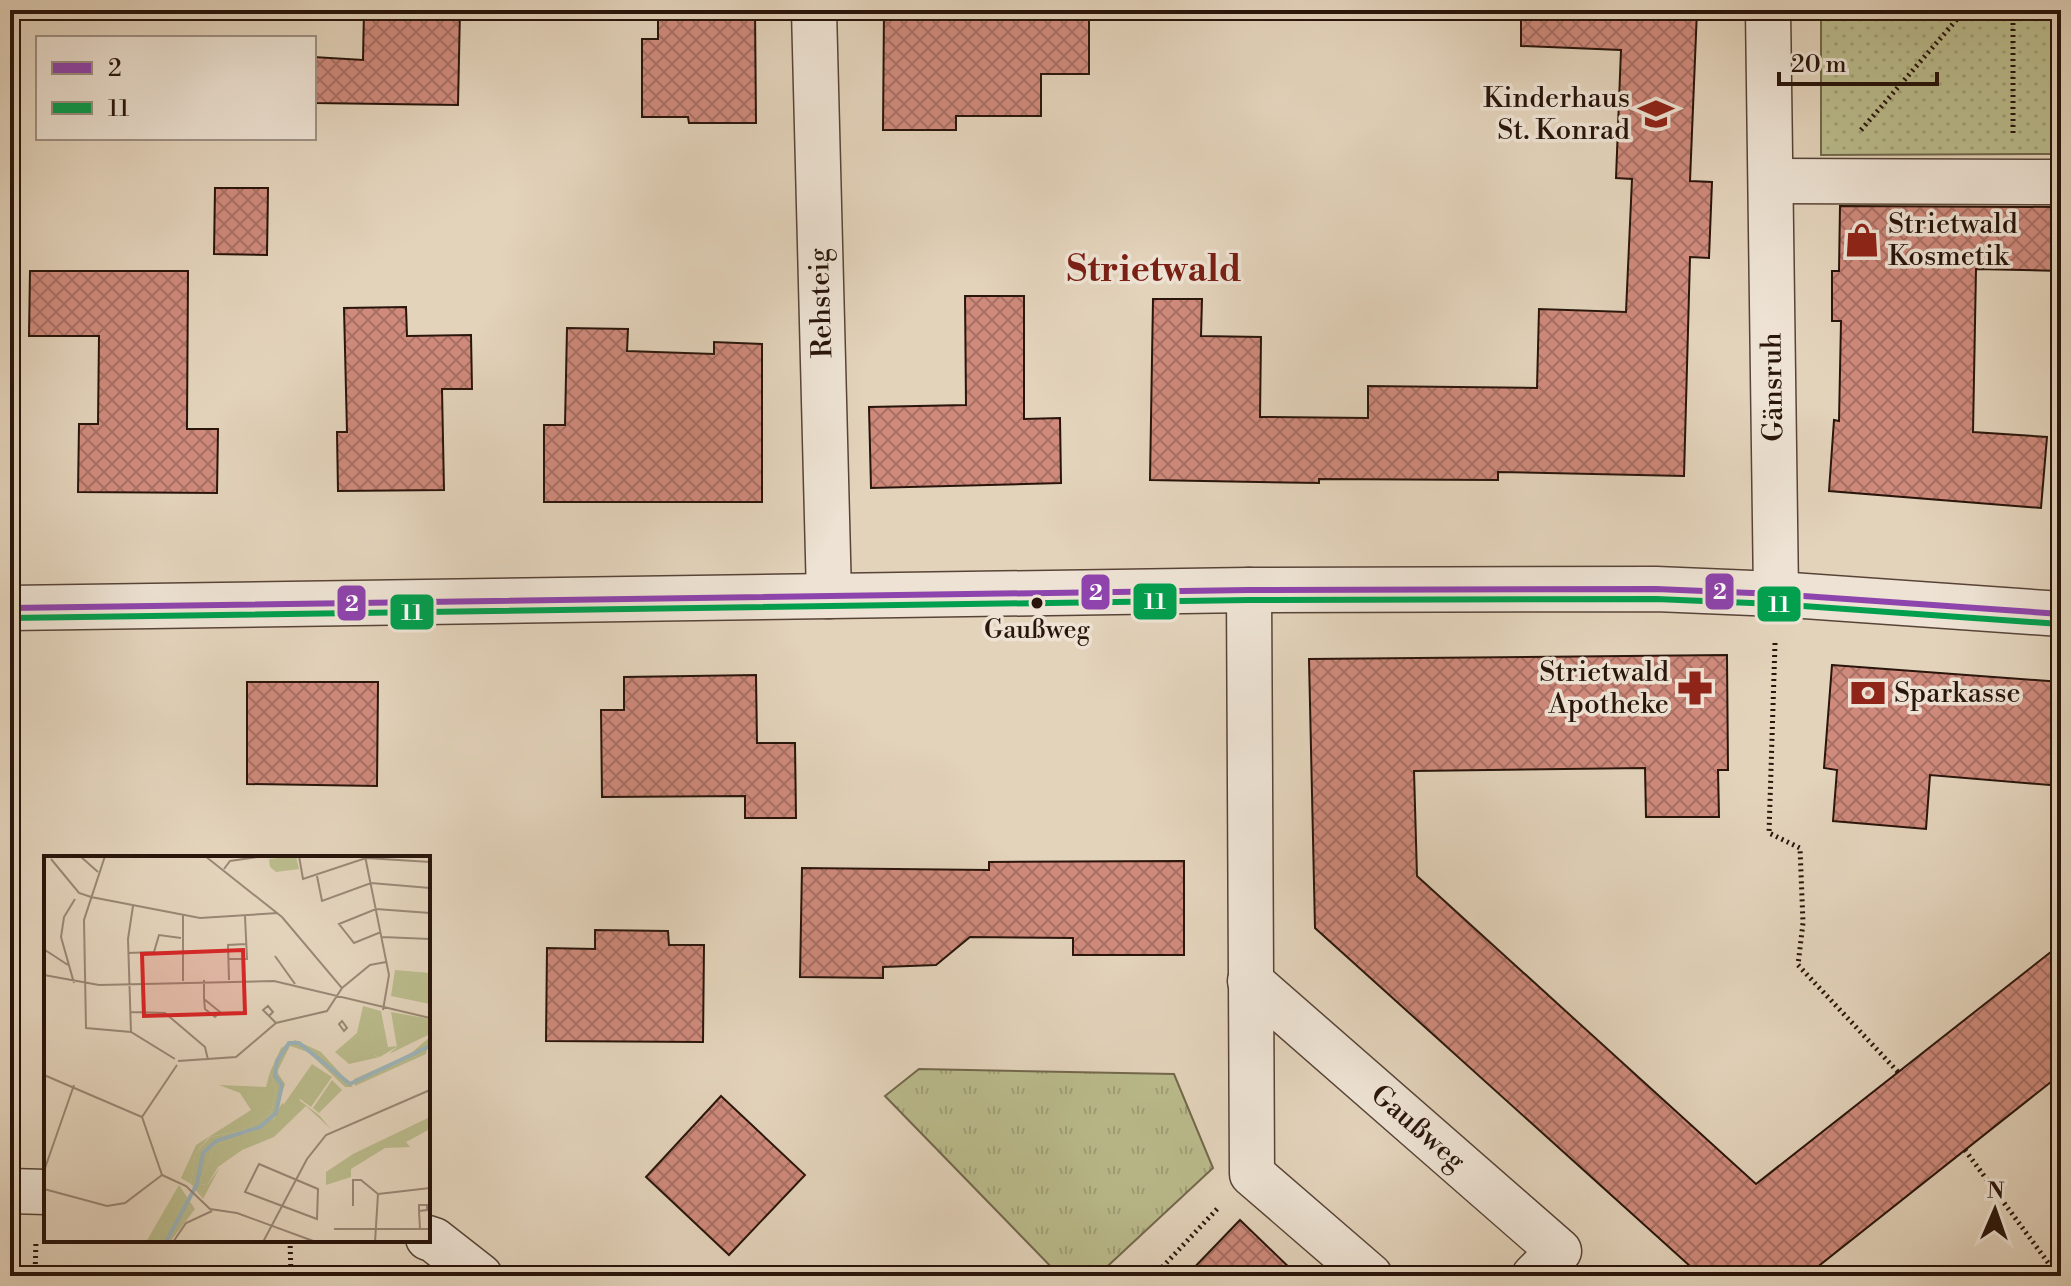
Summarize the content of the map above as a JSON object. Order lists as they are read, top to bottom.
{
  "streets": {
    "street": ["Rehsteig", "Gänsruh", "Gaußweg"]
  },
  "districts": ["Strietwald"],
  "places": {
    "school or university": ["Kinderhaus St. Konrad"],
    "shop": ["Strietwald Kosmetik"],
    "other": ["Gaußweg"],
    "pharmacy": ["Strietwald Apotheke"],
    "bank": ["Sparkasse"]
  },
  "lines": ["transit line 2", "transit line 11"],
  "legend": ["2", "11"],
  "scale_bar": "20 m",
  "north": "top"
}
